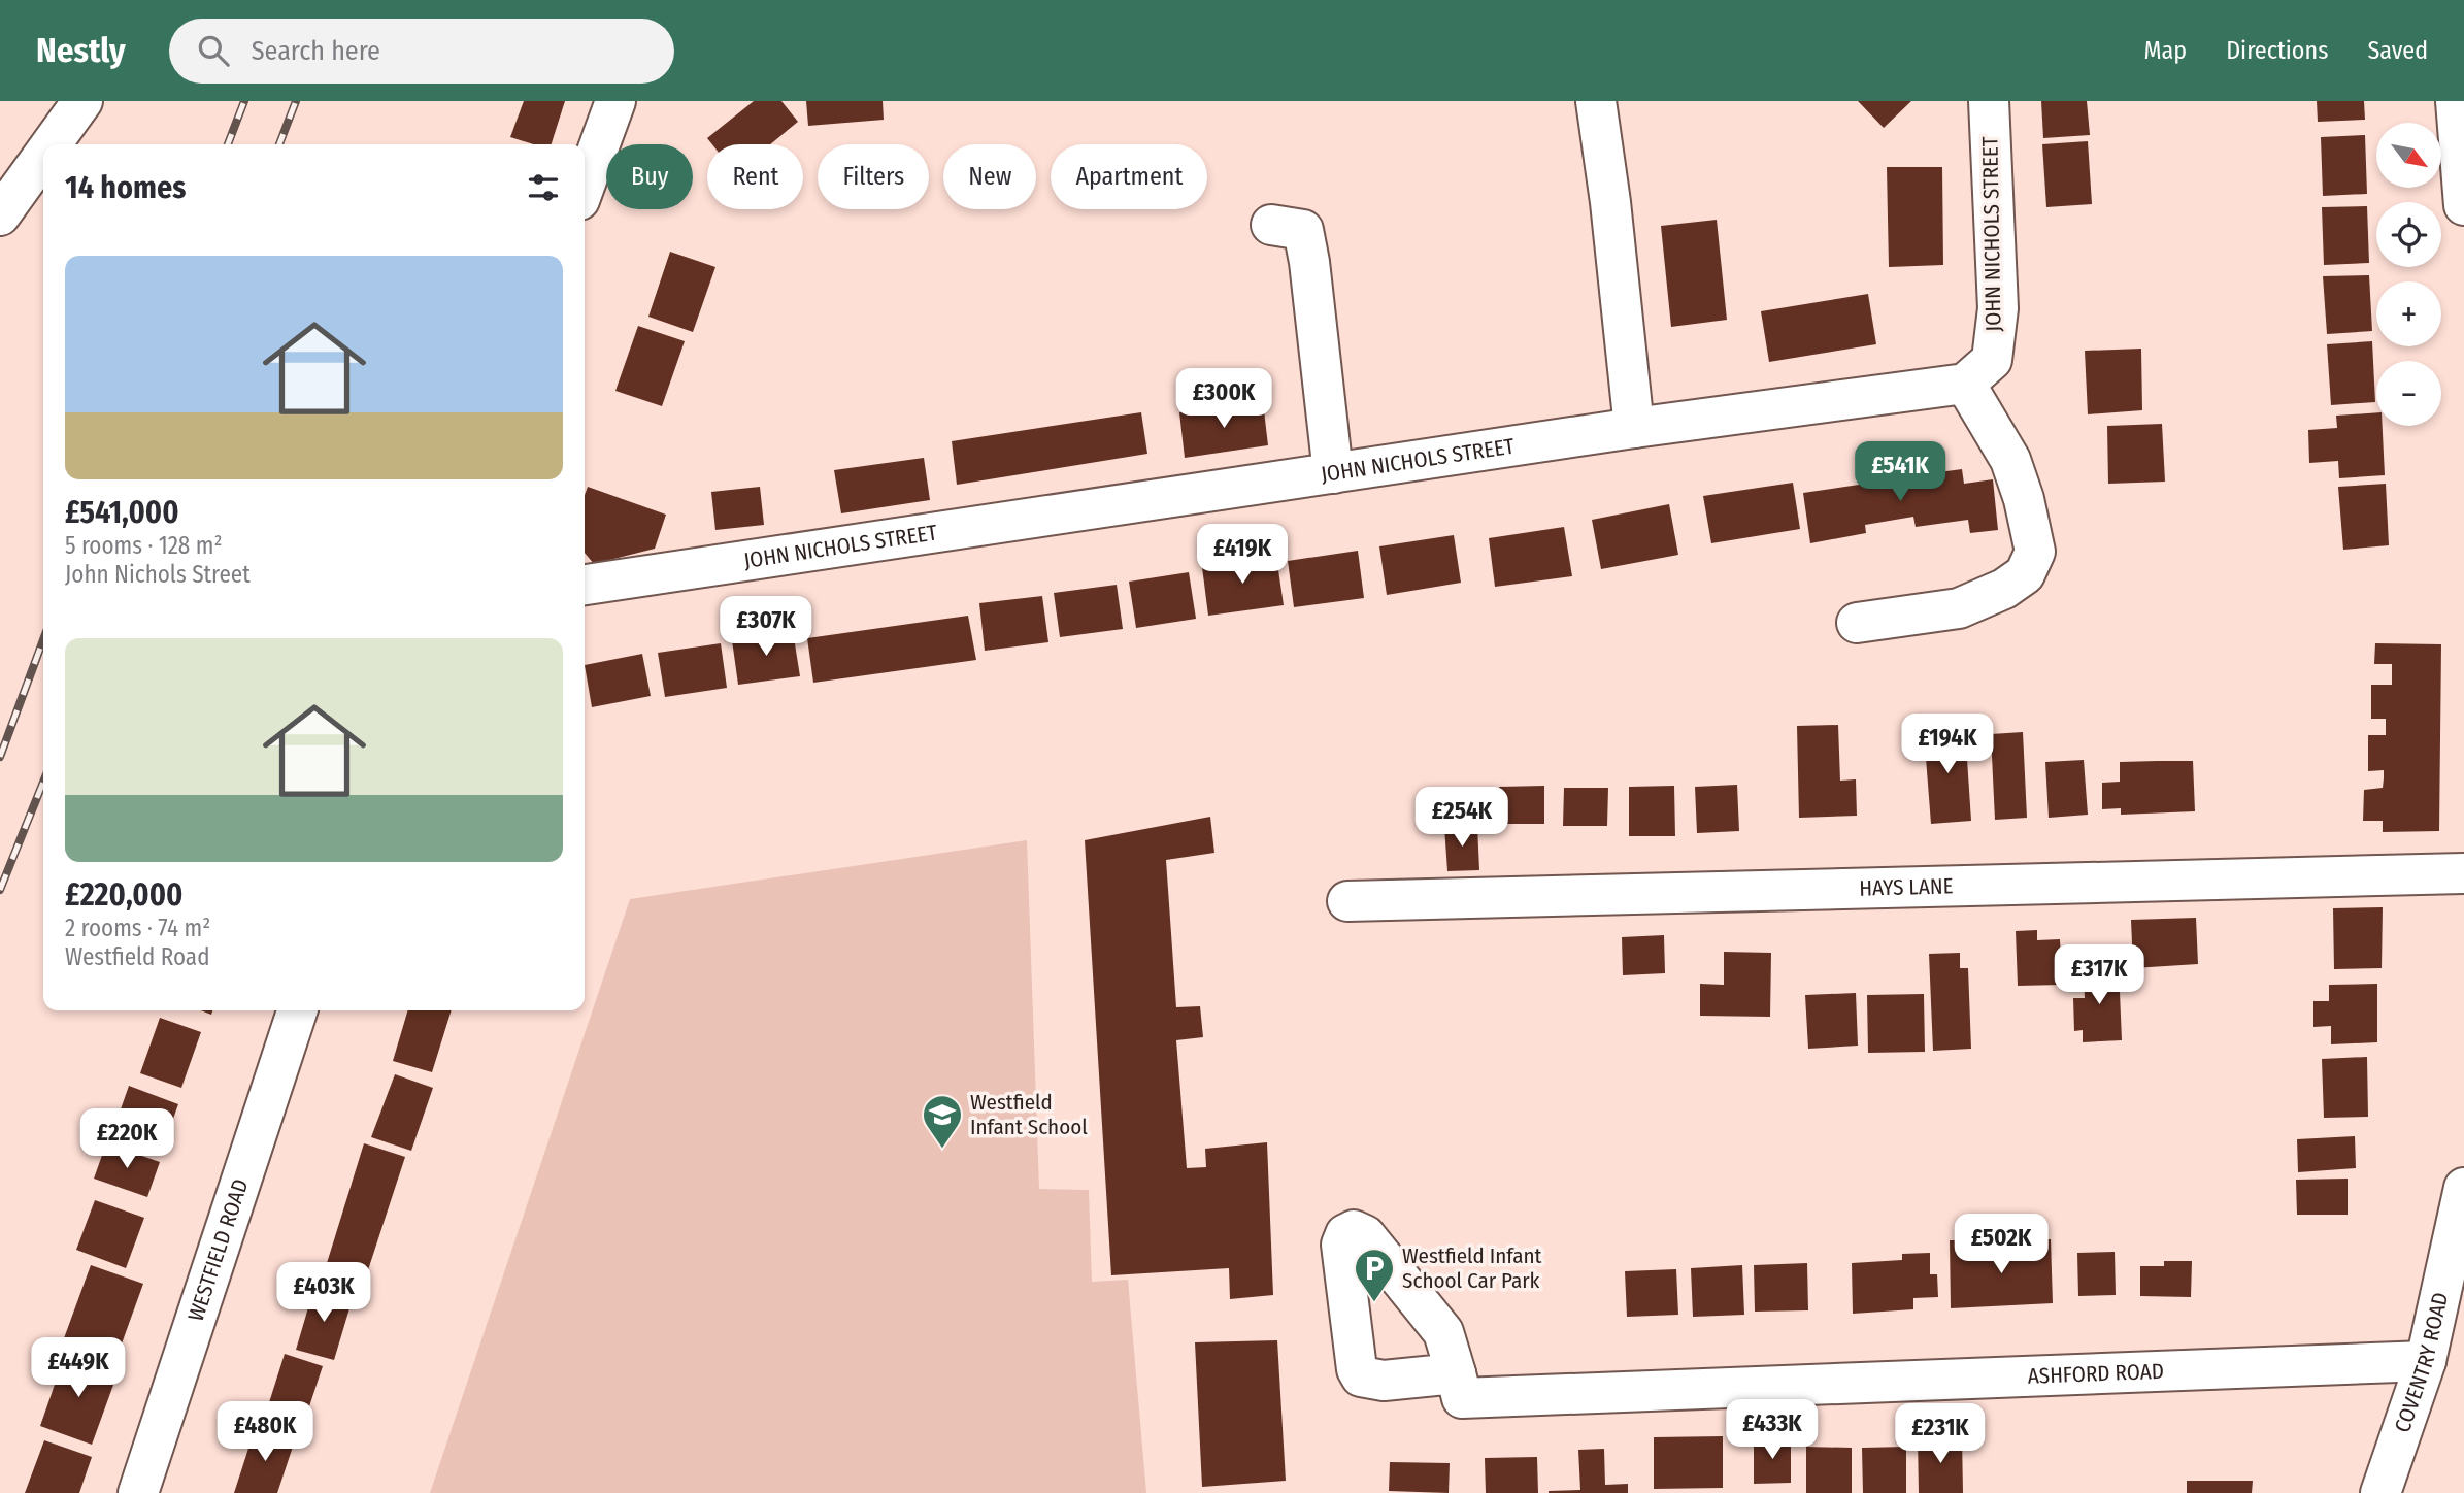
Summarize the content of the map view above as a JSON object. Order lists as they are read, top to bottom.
{
  "streets": {
    "street": [
      "JOHN NICHOLS STREET",
      "HAYS LANE",
      "WESTFIELD ROAD",
      "COVENTRY ROAD",
      "ASHFORD ROAD"
    ]
  },
  "crossings": [
    ["COVENTRY ROAD", "ASHFORD ROAD"]
  ],
  "places": {
    "school or university": ["Westfield Infant School"],
    "parking": ["Westfield Infant School Car Park"]
  },
  "north": "bottom right",
  "page": {
    "header": "Nestly",
    "search": "Search here",
    "nav": ["Map", "Directions", "Saved"],
    "map_buttons": ["+", "−"],
    "chip": [
      "Buy",
      "Rent",
      "Filters",
      "New",
      "Apartment"
    ],
    "heading": "14 homes",
    "list": [
      {
        "name": "£541,000",
        "note": "5 rooms · 128 m² · John Nichols Street"
      },
      {
        "name": "£220,000",
        "note": "2 rooms · 74 m² · Westfield Road"
      }
    ],
    "price": [
      "£300K",
      "£541K",
      "£419K",
      "£307K",
      "£194K",
      "£254K",
      "£317K",
      "£220K",
      "£502K",
      "£403K",
      "£449K",
      "£433K",
      "£480K",
      "£231K"
    ]
  }
}
